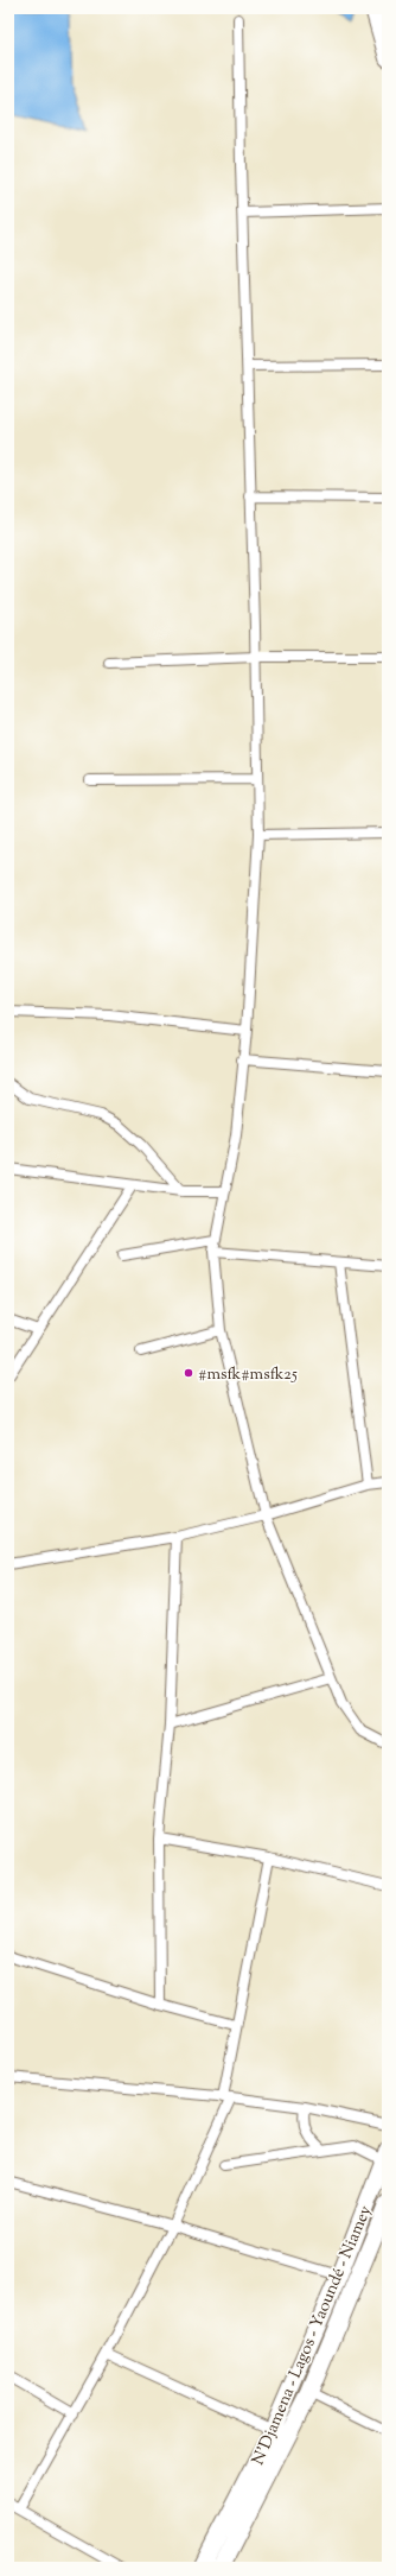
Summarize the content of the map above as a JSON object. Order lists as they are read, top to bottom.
{
  "streets": {
    "highway": ["N'Djamena - Lagos - Yaoundé - Niamey"]
  },
  "places": ["#msfk#msfk25"]
}
